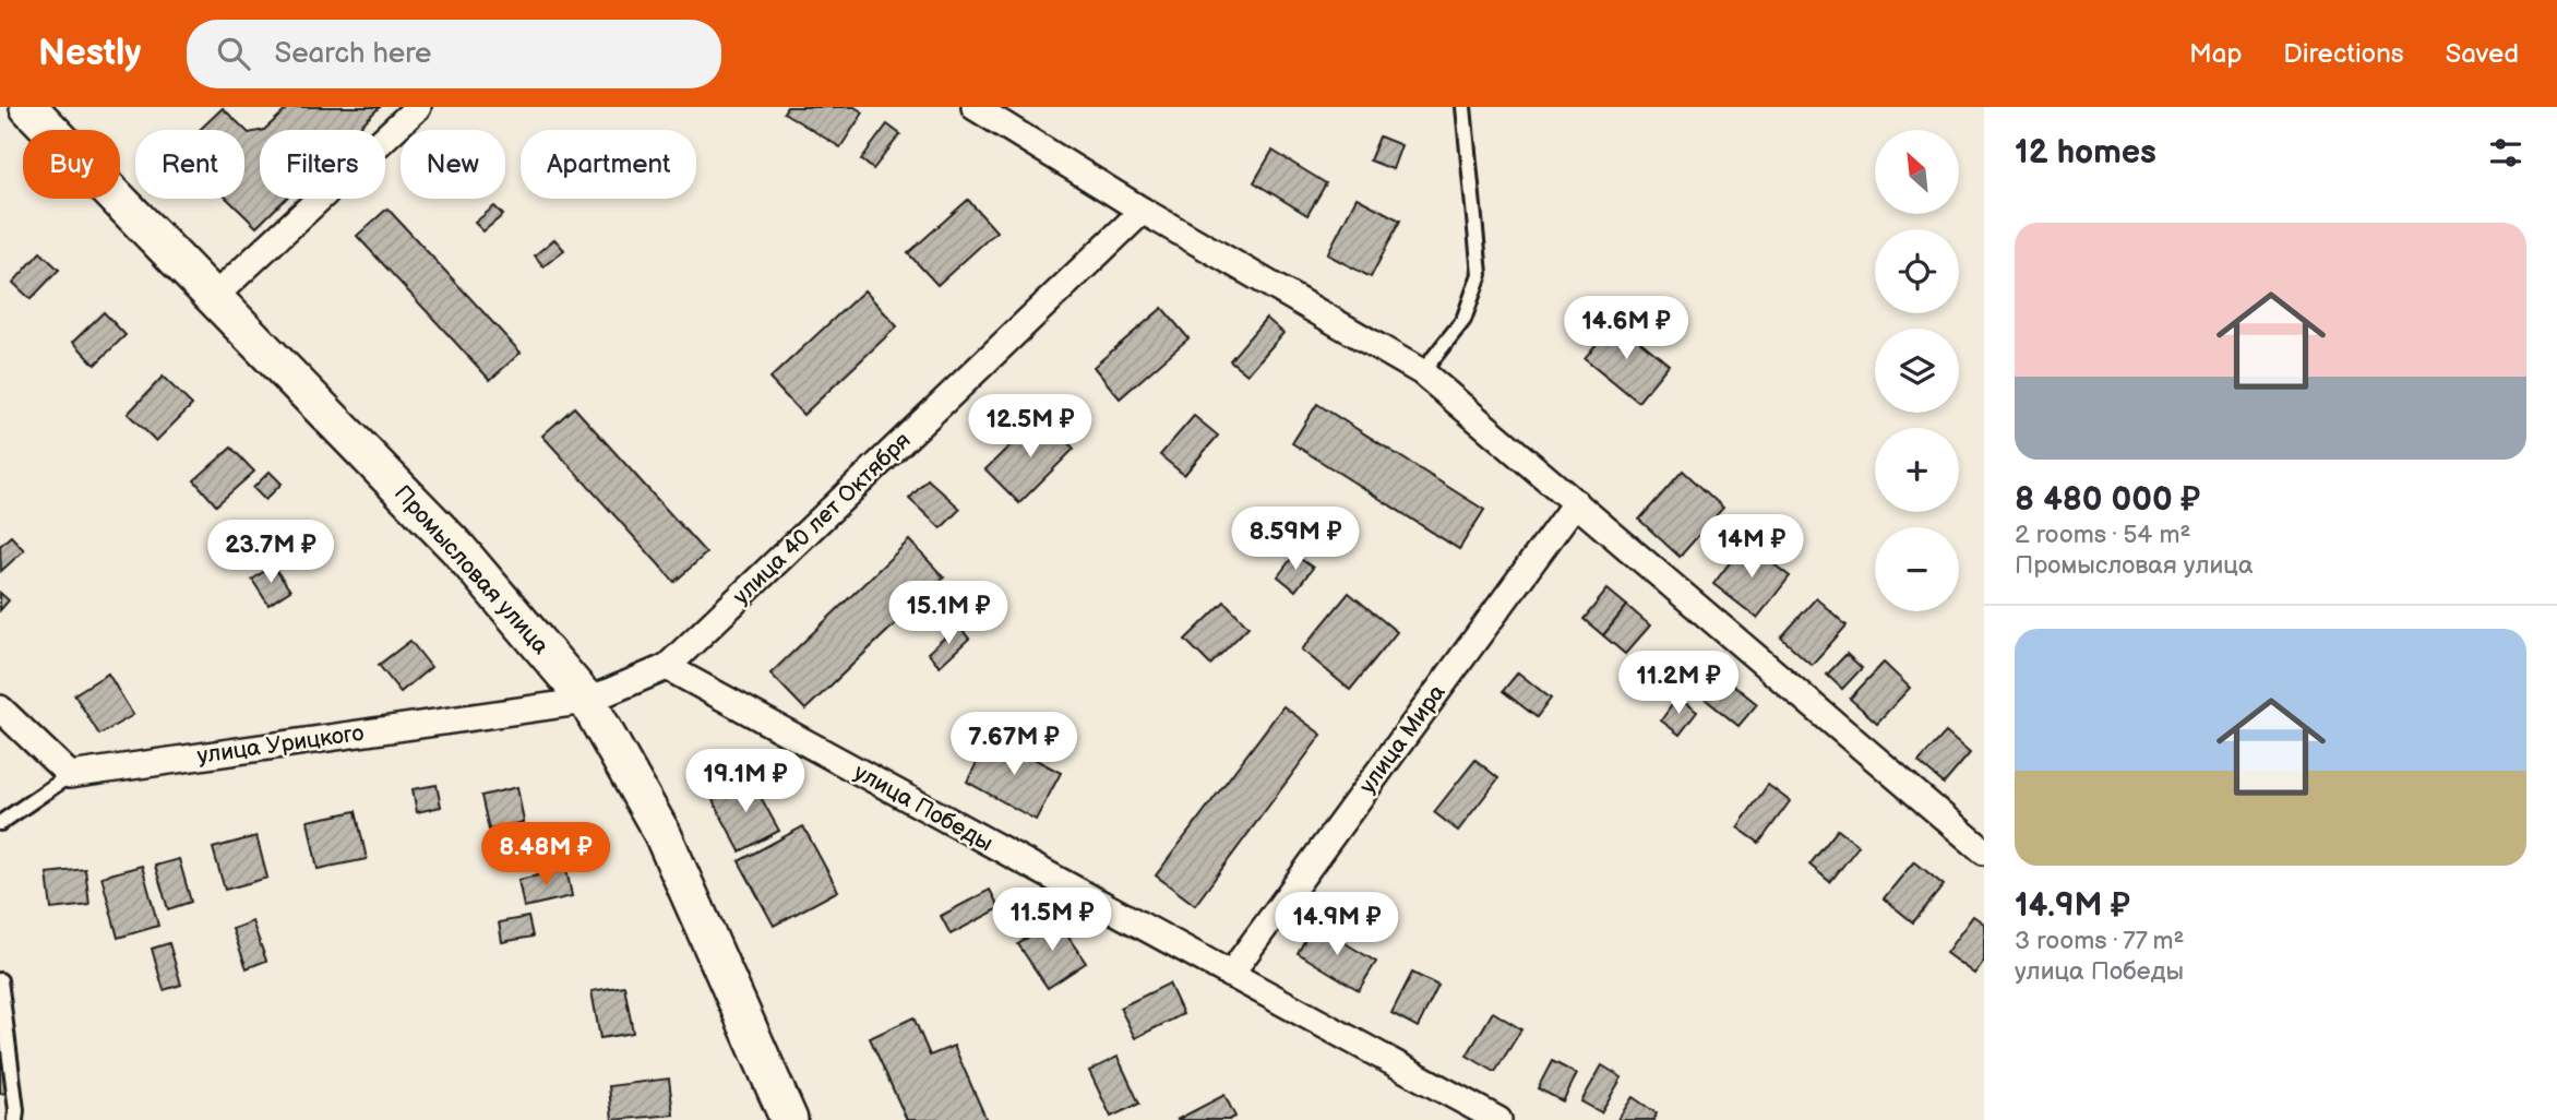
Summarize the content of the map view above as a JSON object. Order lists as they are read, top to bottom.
{
  "streets": {
    "main road": ["Промысловая улица"],
    "street": [
      "улица 40 лет Октября",
      "улица Мира",
      "улица Урицкого",
      "улица Победы"
    ]
  },
  "crossings": [
    ["улица 40 лет Октября", "улица Победы"],
    ["Промысловая улица", "улица Урицкого"],
    ["улица Мира", "улица Победы"]
  ],
  "north": "top left",
  "page": {
    "header": "Nestly",
    "search": "Search here",
    "nav": ["Map", "Directions", "Saved"],
    "heading": "12 homes",
    "map_buttons": ["+", "−"],
    "chip": [
      "Buy",
      "Rent",
      "Filters",
      "New",
      "Apartment"
    ],
    "list": [
      {
        "name": "8 480 000 ₽",
        "note": "2 rooms · 54 m² · Промысловая улица"
      },
      {
        "name": "14.9M ₽",
        "note": "3 rooms · 77 m² · улица Победы"
      }
    ],
    "price": [
      "14.6M ₽",
      "12.5M ₽",
      "8.59M ₽",
      "14M ₽",
      "23.7M ₽",
      "15.1M ₽",
      "11.2M ₽",
      "7.67M ₽",
      "19.1M ₽",
      "8.48M ₽",
      "11.5M ₽",
      "14.9M ₽"
    ]
  }
}
